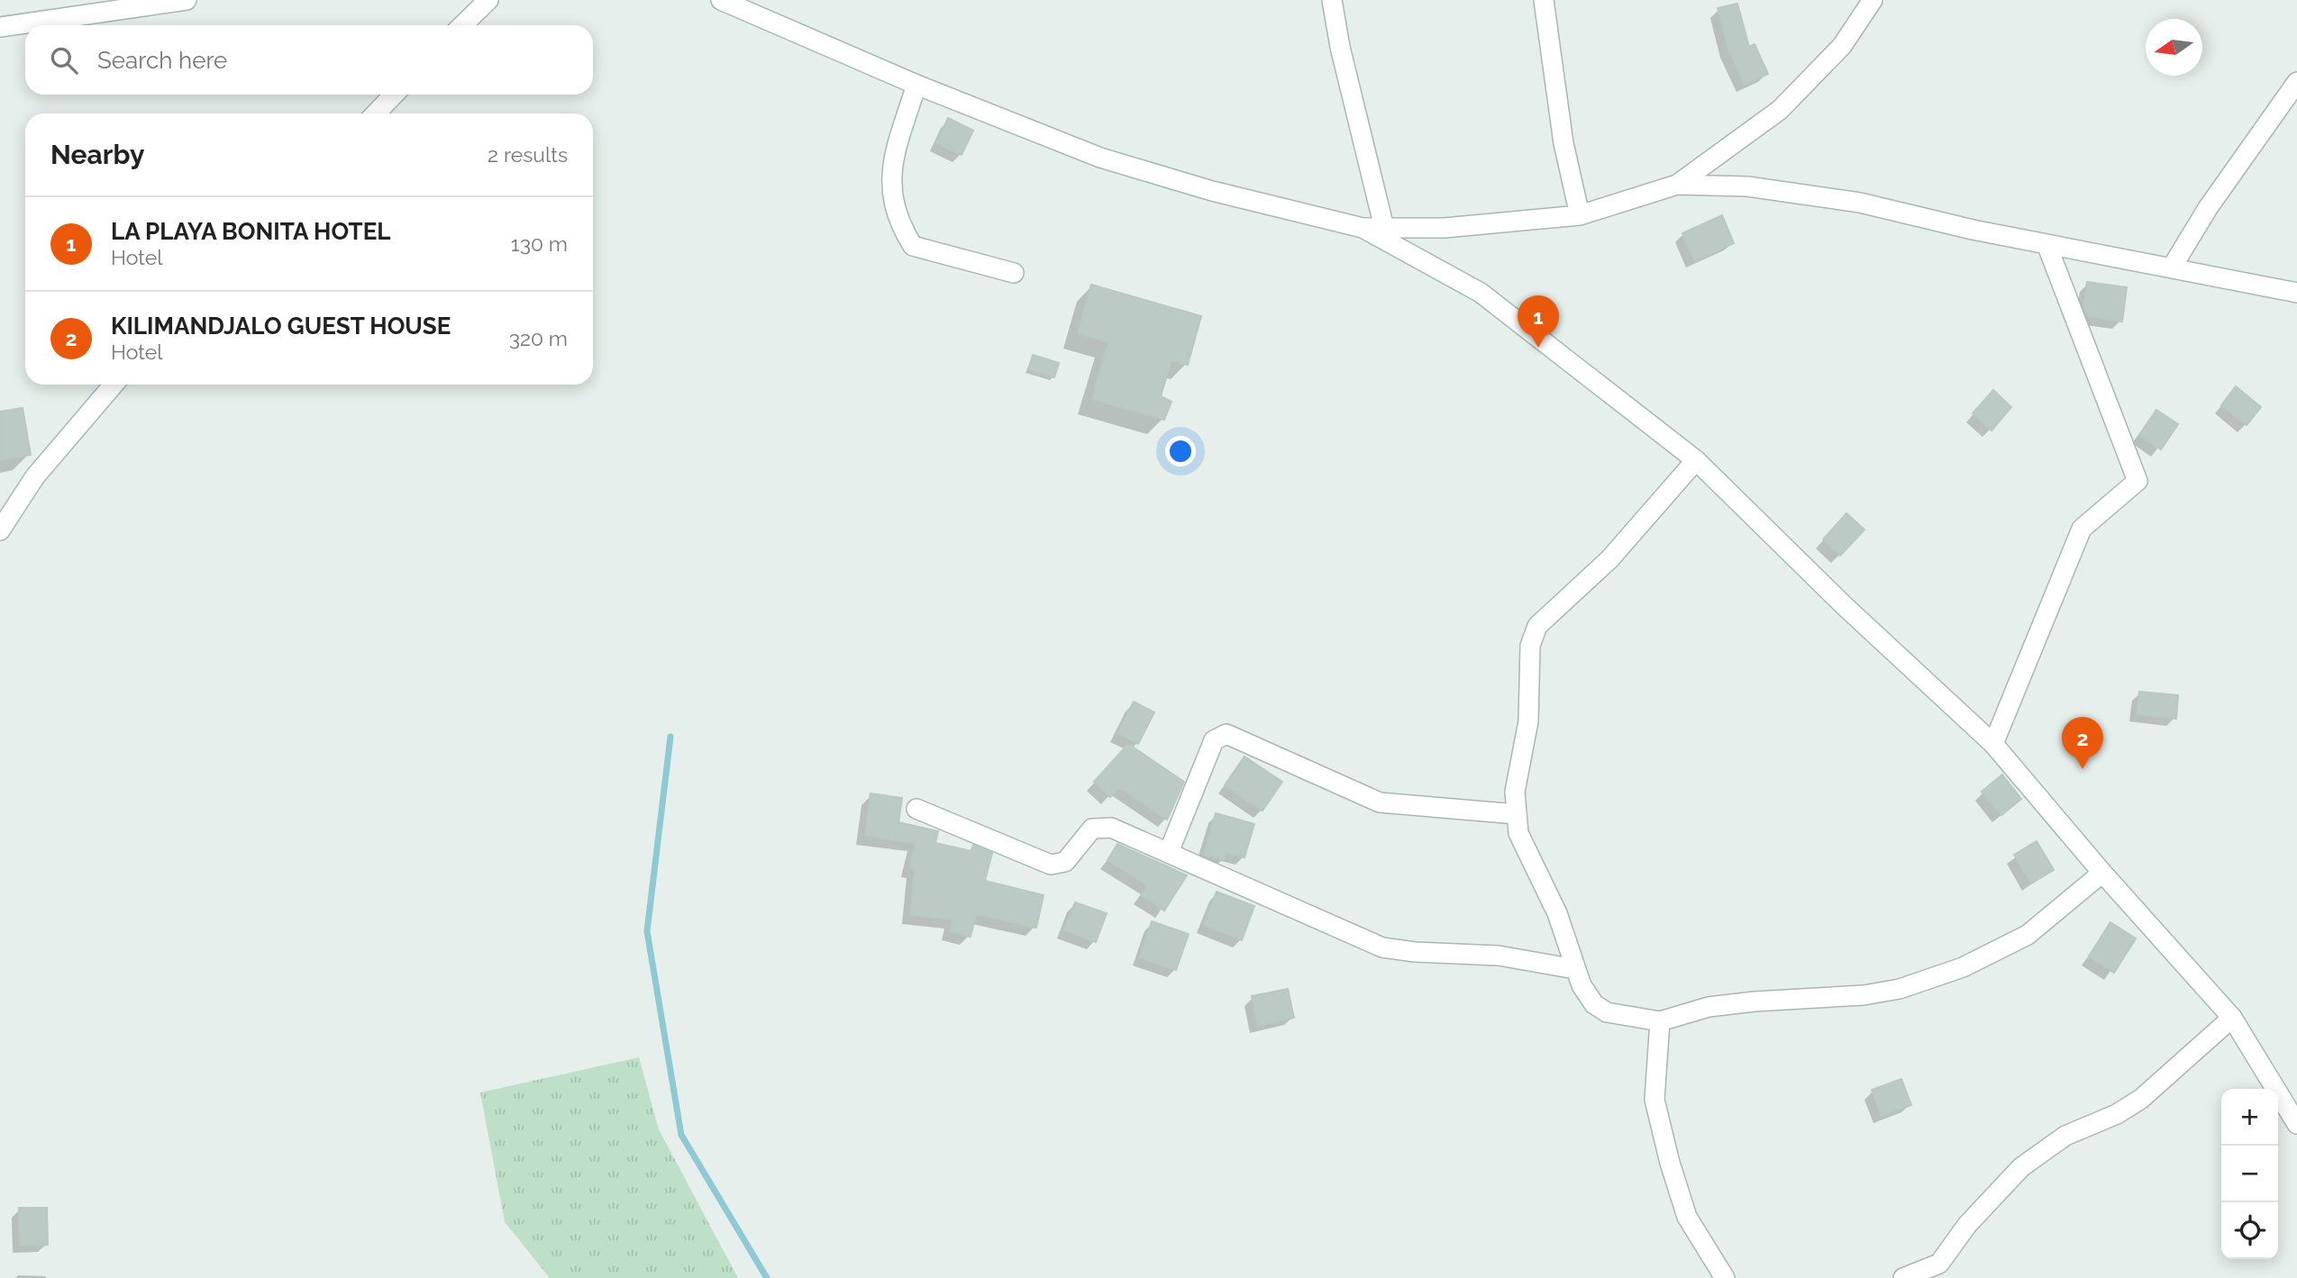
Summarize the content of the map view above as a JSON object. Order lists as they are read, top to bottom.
{
  "north": "left",
  "page": {
    "search": "Search here",
    "heading": ["Nearby", "2 results"],
    "list": [
      {
        "mark": "1",
        "name": "LA PLAYA BONITA HOTEL",
        "note": "Hotel",
        "value": "130 m"
      },
      {
        "mark": "2",
        "name": "KILIMANDJALO GUEST HOUSE",
        "note": "Hotel",
        "value": "320 m"
      }
    ],
    "pins": ["1", "2"],
    "map_buttons": ["+", "−"]
  }
}
